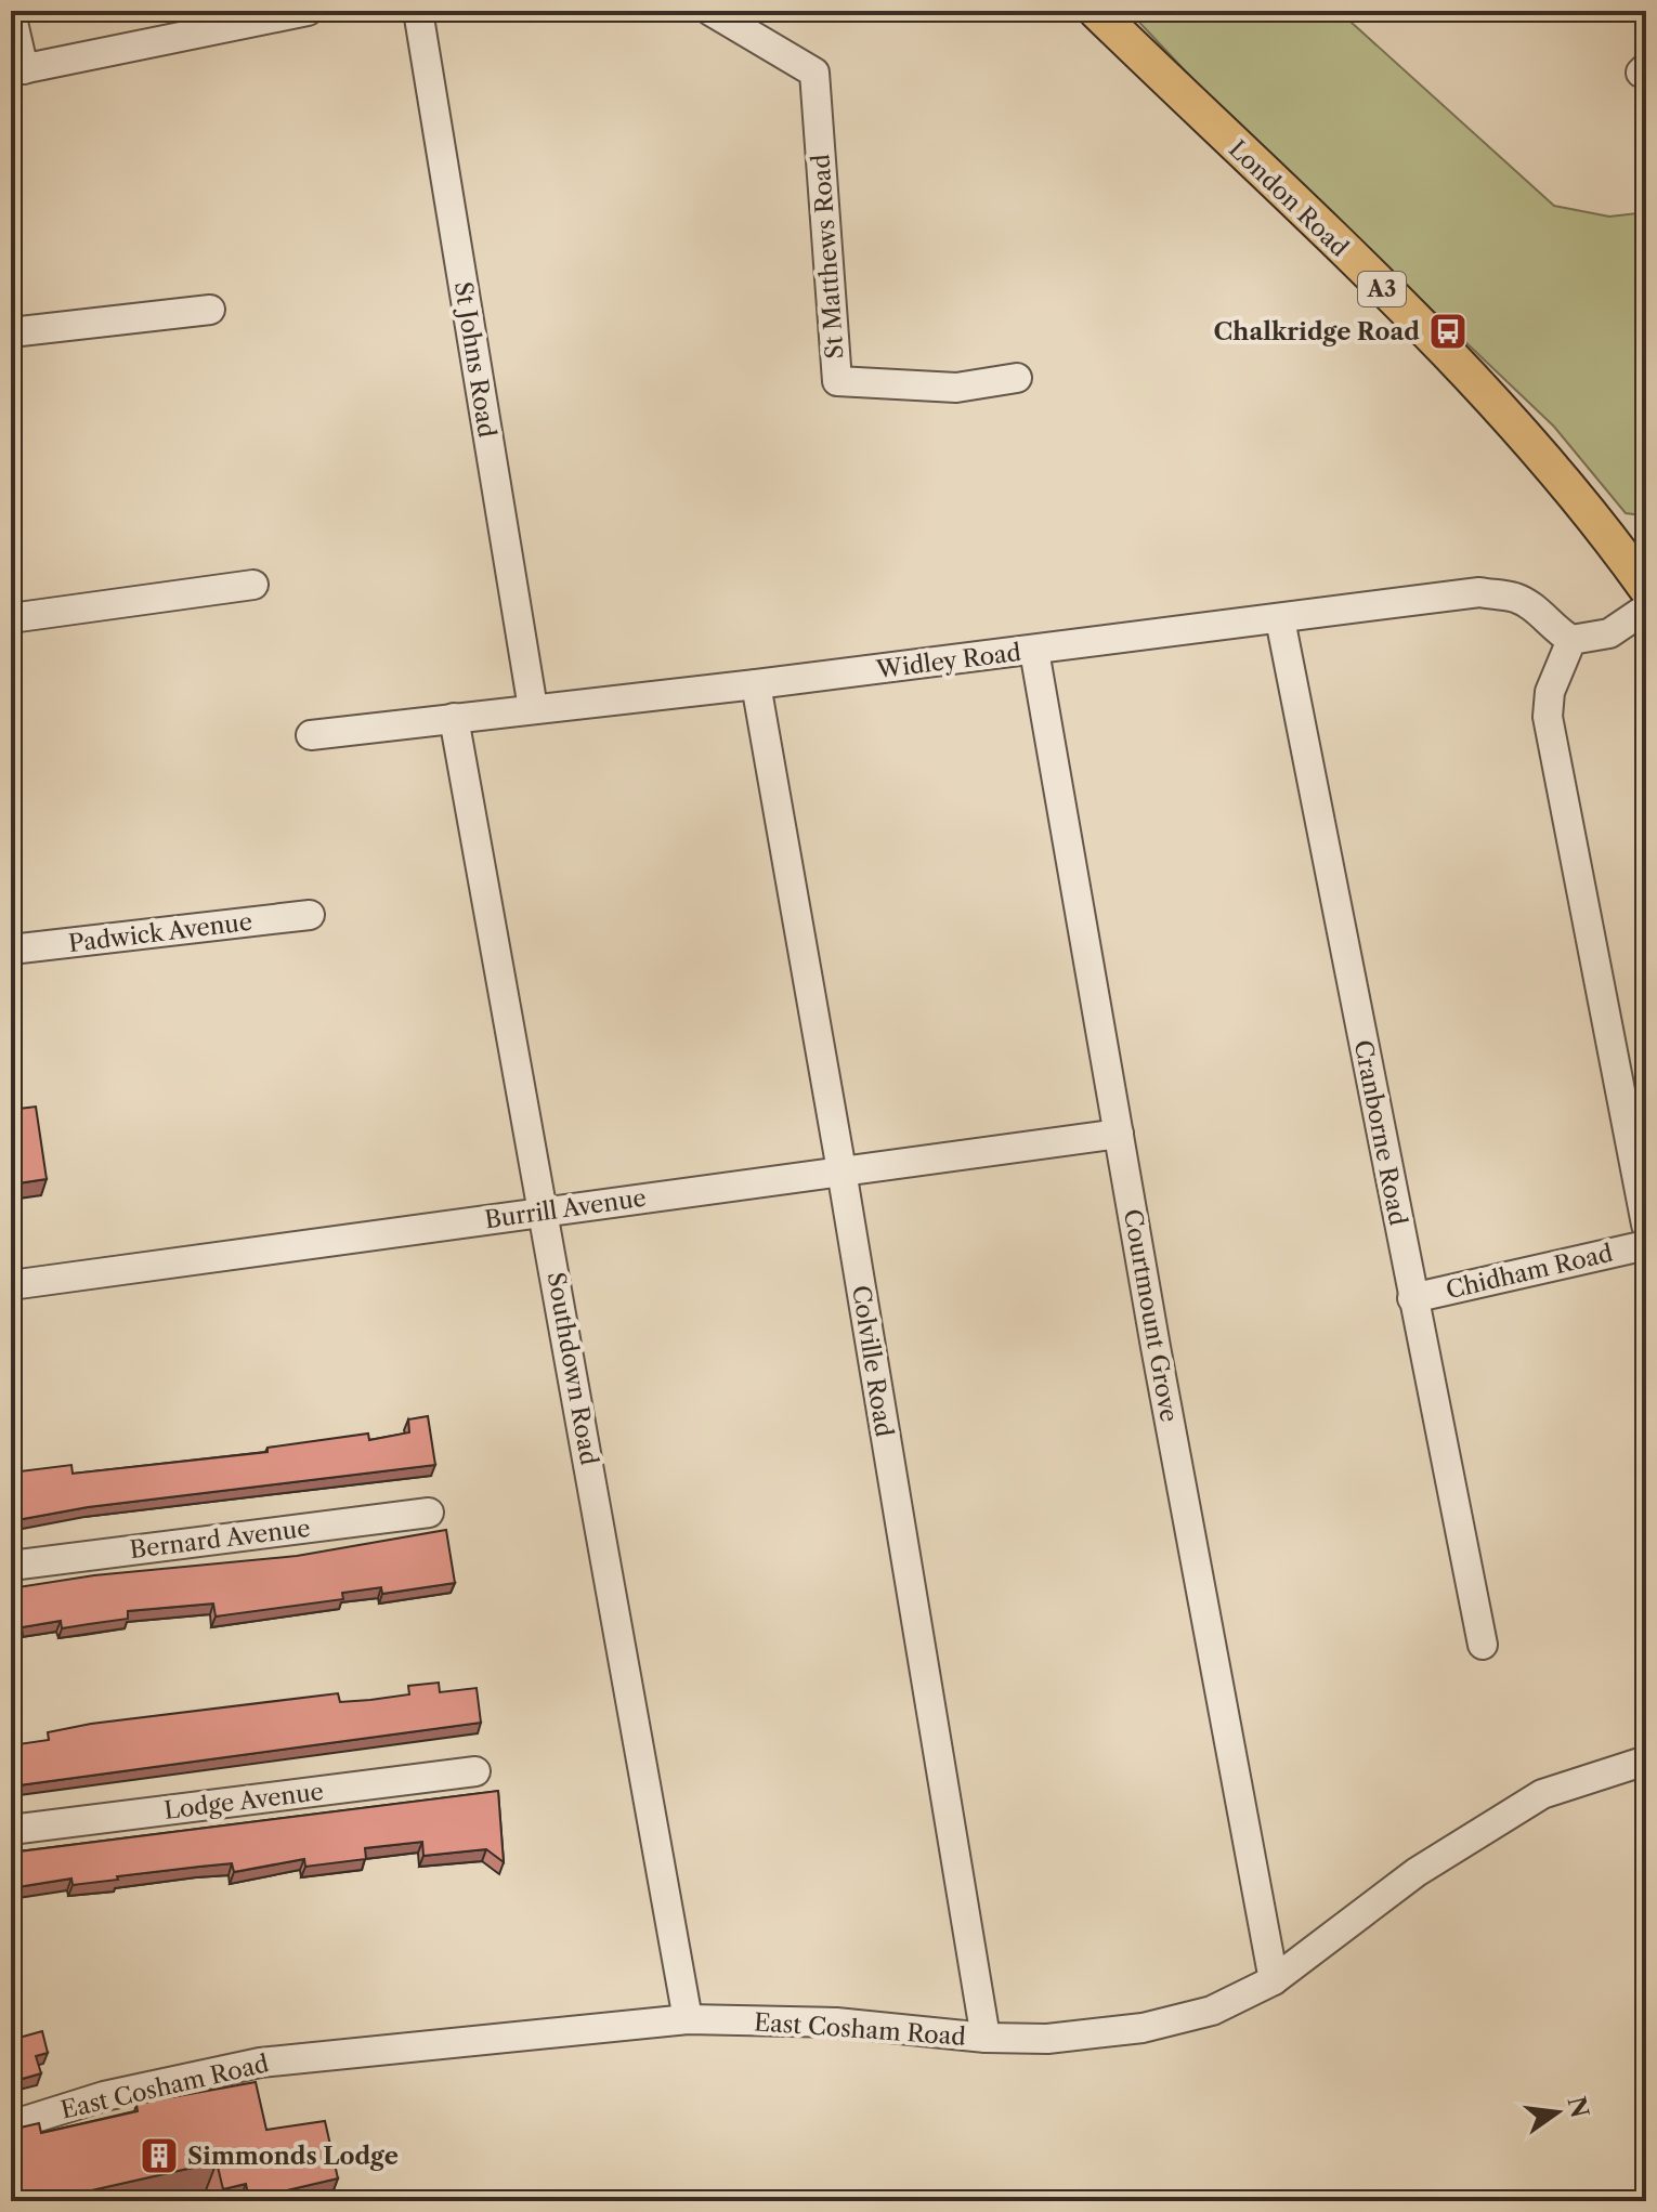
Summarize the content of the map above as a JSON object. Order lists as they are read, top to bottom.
{
  "streets": {
    "main road": ["London Road", "A3"],
    "street": [
      "St Matthews Road",
      "St Johns Road",
      "Widley Road",
      "Padwick Avenue",
      "Cranborne Road",
      "Burrill Avenue",
      "Chidham Road",
      "Courtmount Grove",
      "Colville Road",
      "Southdown Road",
      "Bernard Avenue",
      "Lodge Avenue",
      "East Cosham Road"
    ]
  },
  "crossings": [
    ["St Johns Road", "Widley Road"],
    ["Widley Road", "Cranborne Road"],
    ["Widley Road", "Courtmount Grove"],
    ["Widley Road", "Colville Road"],
    ["Widley Road", "Southdown Road"],
    ["Cranborne Road", "Chidham Road"],
    ["Burrill Avenue", "Courtmount Grove"],
    ["Burrill Avenue", "Colville Road"],
    ["Burrill Avenue", "Southdown Road"],
    ["Courtmount Grove", "East Cosham Road"],
    ["Colville Road", "East Cosham Road"],
    ["Southdown Road", "East Cosham Road"]
  ],
  "places": {
    "bus stop": ["Chalkridge Road"],
    "building": ["Simmonds Lodge"]
  },
  "north": "right"
}
